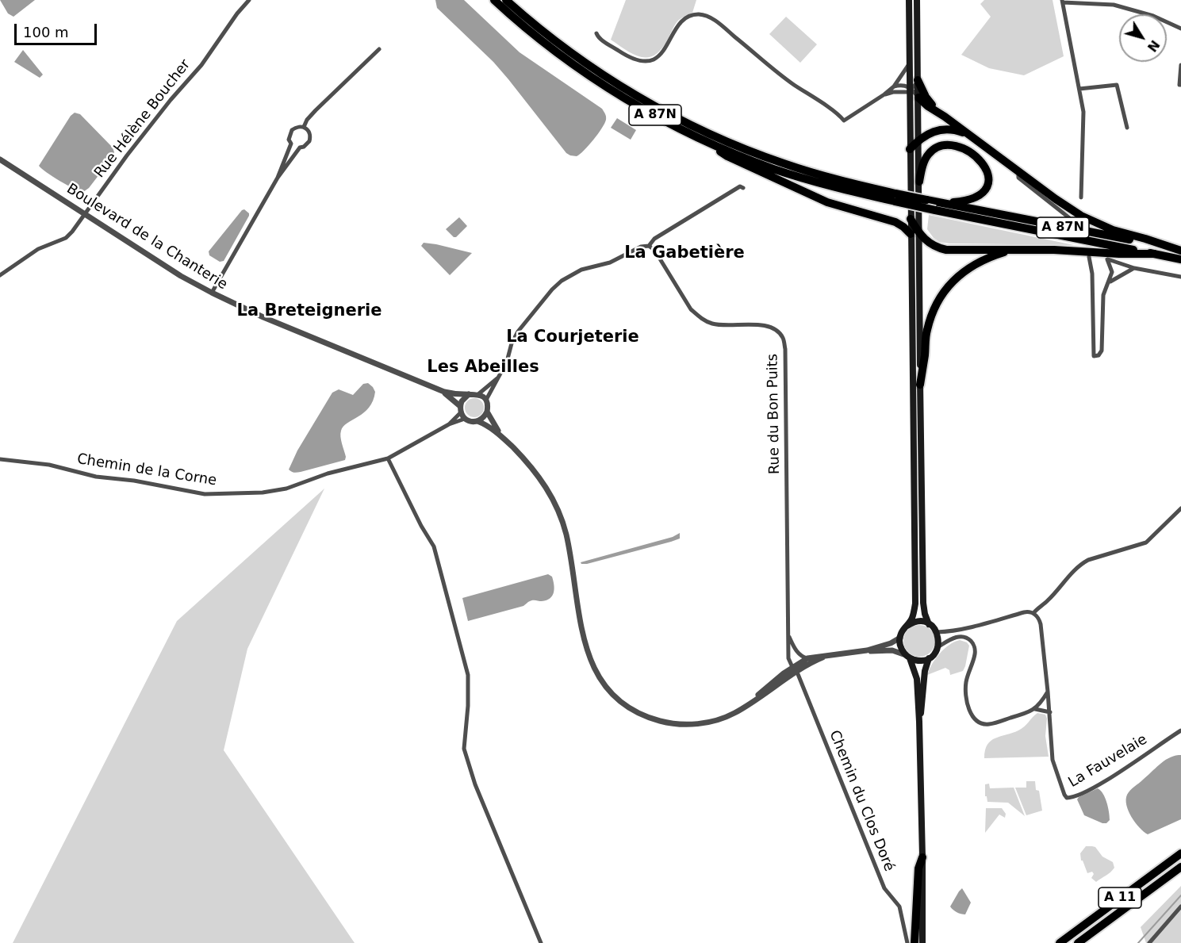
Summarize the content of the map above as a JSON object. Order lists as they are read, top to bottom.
{
  "streets": {
    "highway": ["A 87N", "A 11"],
    "street": [
      "Rue Hélène Boucher",
      "Boulevard de la Chanterie",
      "Rue du Bon Puits",
      "Chemin de la Corne",
      "La Fauvelaie",
      "Chemin du Clos Doré"
    ]
  },
  "crossings": [
    ["Rue Hélène Boucher", "Boulevard de la Chanterie"],
    ["Boulevard de la Chanterie", "Chemin de la Corne"],
    ["Rue du Bon Puits", "Chemin du Clos Doré"]
  ],
  "districts": [
    "La Gabetière",
    "La Breteignerie",
    "La Courjeterie",
    "Les Abeilles"
  ],
  "scale_bar": "100 m",
  "north": "bottom right"
}
